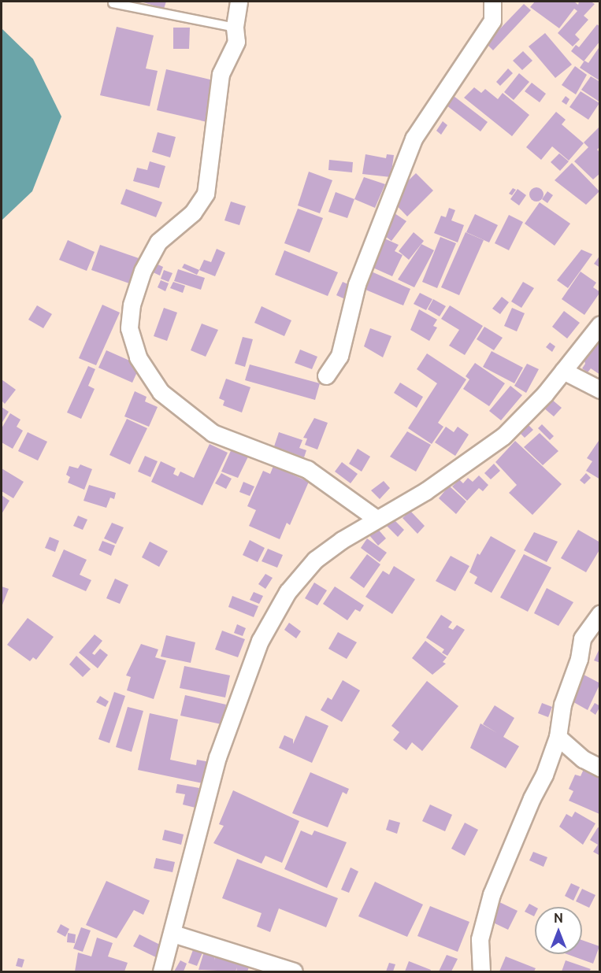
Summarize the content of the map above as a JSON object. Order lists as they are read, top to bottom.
{
  "north": "top"
}
